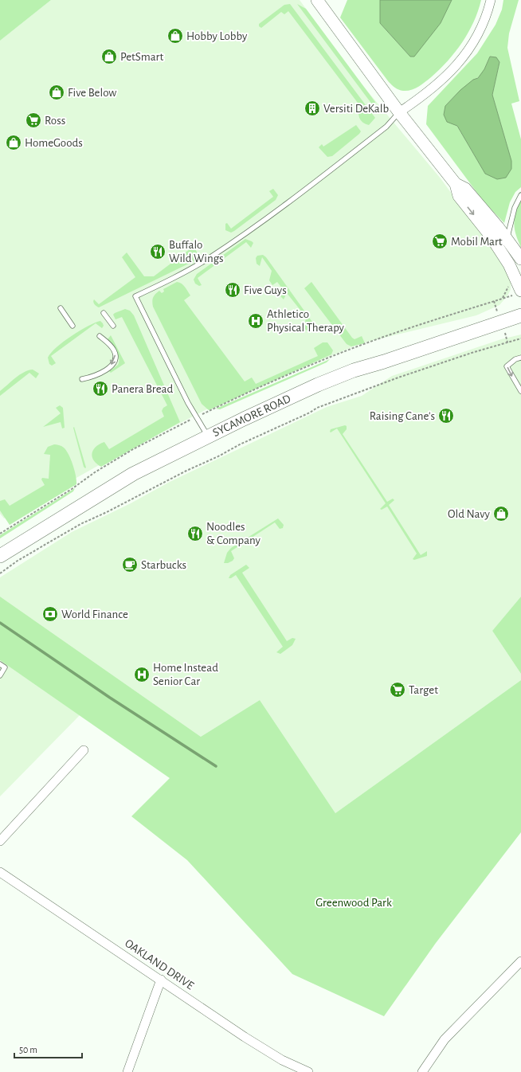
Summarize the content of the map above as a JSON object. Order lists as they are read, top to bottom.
{
  "streets": {
    "main road": ["SYCAMORE ROAD"],
    "street": ["OAKLAND DRIVE"]
  },
  "parks": ["Greenwood Park"],
  "places": {
    "shop": [
      "Hobby Lobby",
      "PetSmart",
      "Five Below",
      "HomeGoods",
      "Old Navy"
    ],
    "building": ["Versiti DeKalb"],
    "supermarket": ["Ross", "Mobil Mart", "Target"],
    "restaurant": [
      "Buffalo Wild Wings",
      "Five Guys",
      "Panera Bread",
      "Raising Cane's",
      "Noodles & Company"
    ],
    "hospital": ["Athletico Physical Therapy", "Home Instead Senior Car"],
    "cafe": ["Starbucks"],
    "bank": ["World Finance"]
  },
  "scale_bar": "50 m"
}
